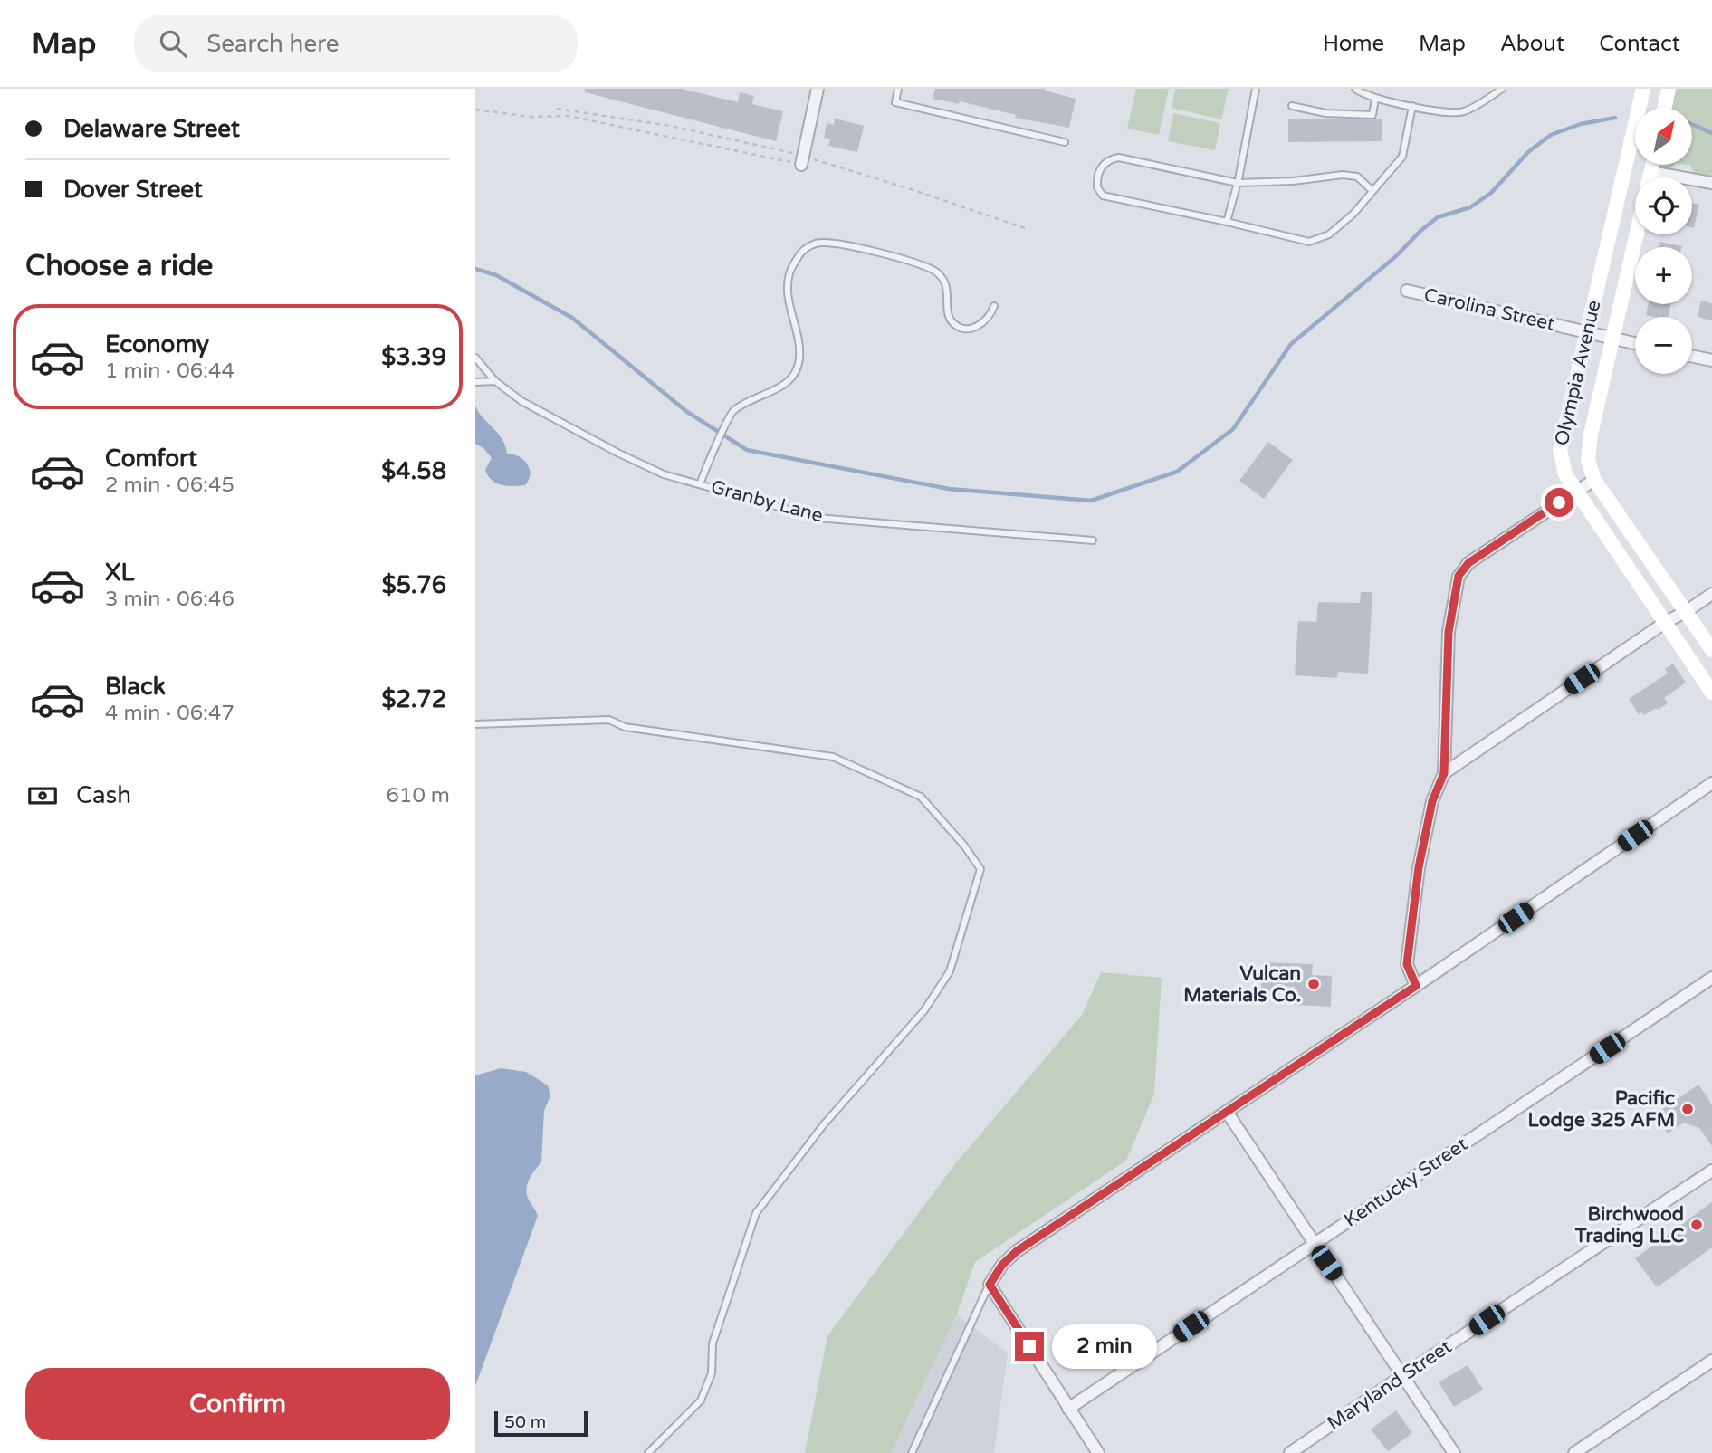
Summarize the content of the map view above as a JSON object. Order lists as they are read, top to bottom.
{
  "streets": {
    "main road": ["Olympia Avenue"],
    "street": ["Carolina Street", "Kentucky Street", "Maryland Street"],
    "lane": ["Granby Lane"]
  },
  "crossings": [
    ["Carolina Street", "Olympia Avenue"]
  ],
  "places": ["Vulcan Materials Co.", "Pacific Lodge 325 AFM", "Birchwood Trading LLC"],
  "scale_bar": "50 m",
  "north": "top right",
  "page": {
    "header": "Map",
    "search": "Search here",
    "nav": [
      "Home",
      "Map",
      "About",
      "Contact"
    ],
    "banner": ["Delaware Street", "Dover Street"],
    "map_buttons": ["+", "−"],
    "heading": "Choose a ride",
    "list": [
      {
        "name": "Economy",
        "note": "1 min · 06:44",
        "value": "$3.39"
      },
      {
        "name": "Comfort",
        "note": "2 min · 06:45",
        "value": "$4.58"
      },
      {
        "name": "XL",
        "note": "3 min · 06:46",
        "value": "$5.76"
      },
      {
        "name": "Black",
        "note": "4 min · 06:47",
        "value": "$2.72"
      }
    ],
    "pay": ["Cash", "610 m"],
    "bubble": "2 min",
    "buttons": "Confirm",
    "scale": "50 m"
  }
}
